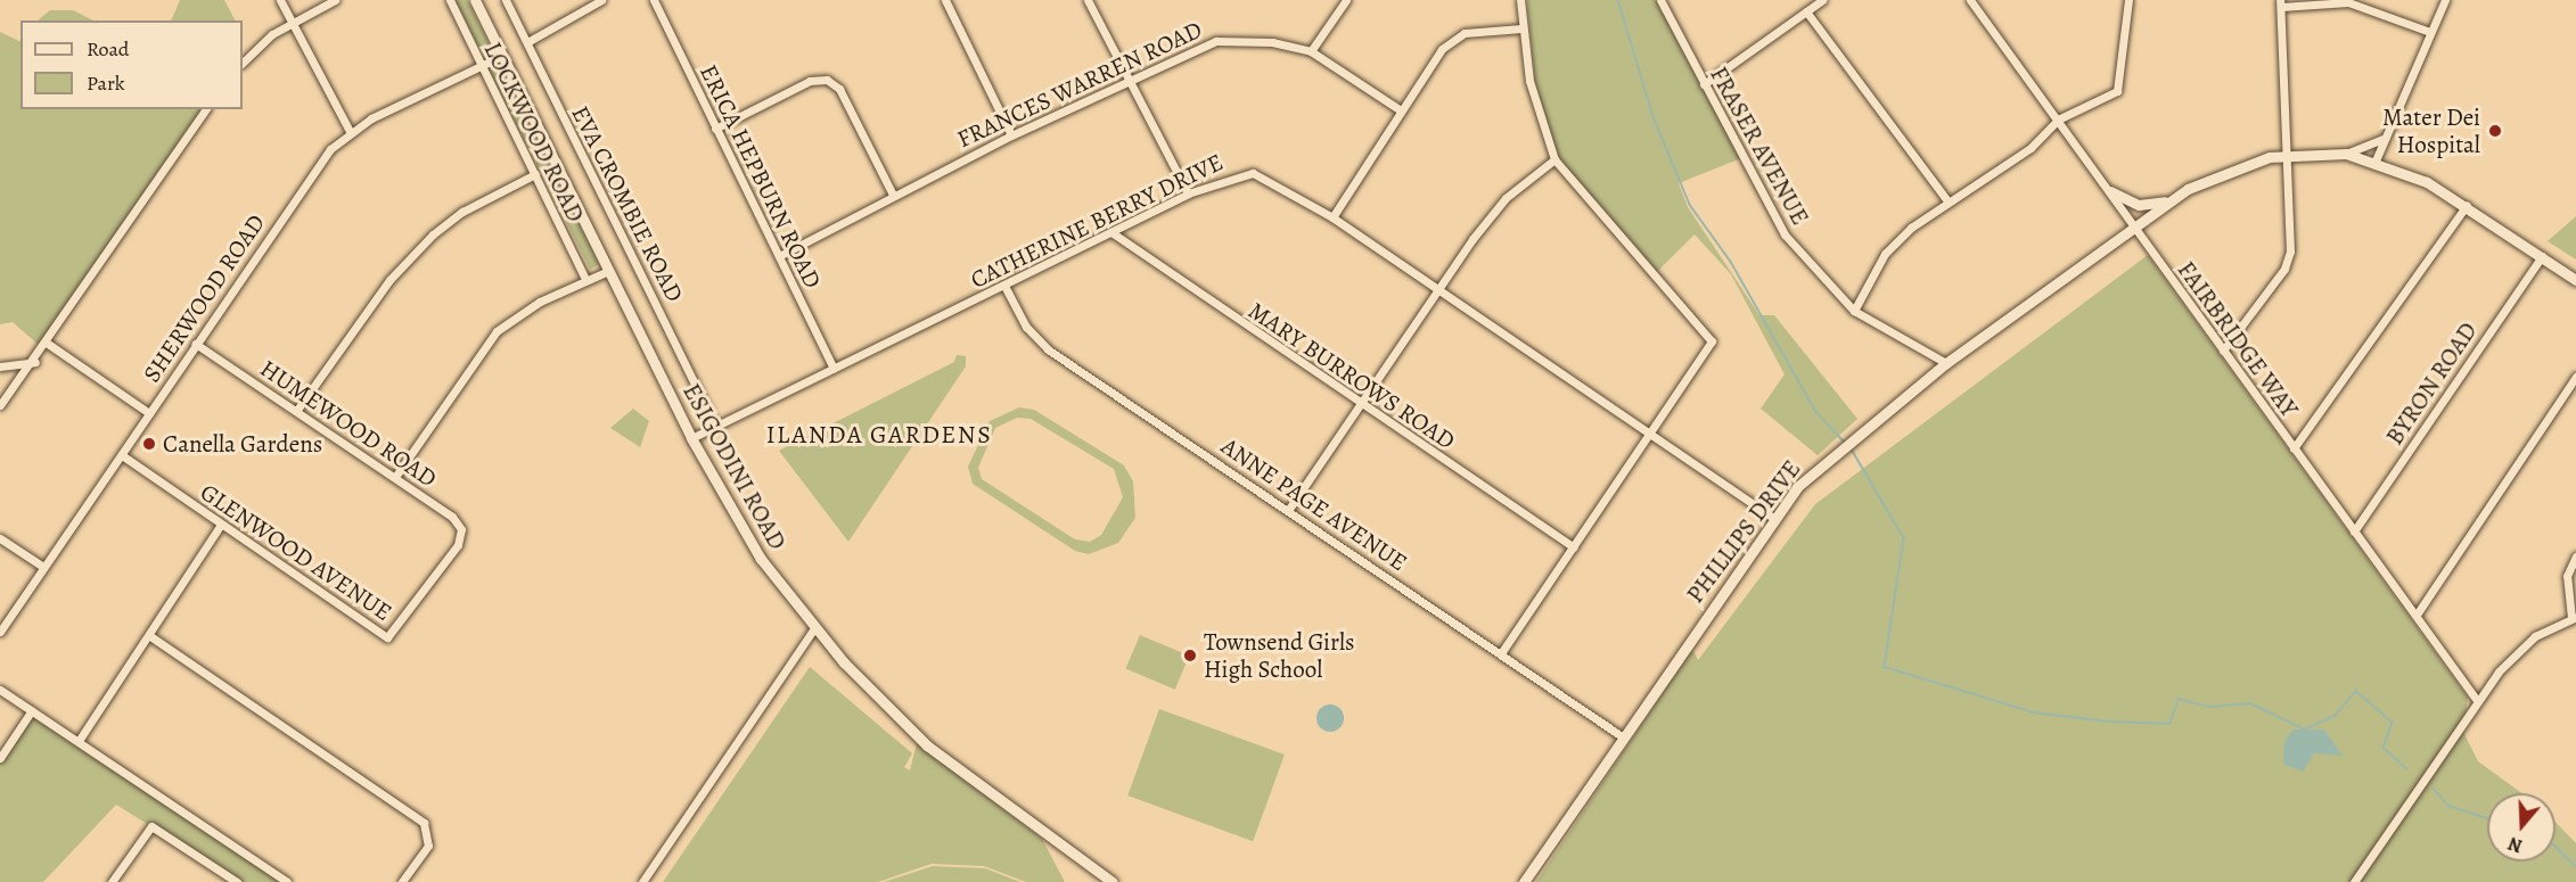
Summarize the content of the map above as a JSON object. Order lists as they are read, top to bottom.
{
  "streets": {
    "main road": ["ESIGODINI ROAD", "PHILLIPS DRIVE"],
    "street": [
      "FRANCES WARREN ROAD",
      "LOCKWOOD ROAD",
      "FRASER AVENUE",
      "ERICA HEPBURN ROAD",
      "EVA CROMBIE ROAD",
      "CATHERINE BERRY DRIVE",
      "SHERWOOD ROAD",
      "FAIRBRIDGE WAY",
      "MARY BURROWS ROAD",
      "BYRON ROAD",
      "HUMEWOOD ROAD",
      "ANNE PAGE AVENUE",
      "GLENWOOD AVENUE"
    ]
  },
  "crossings": [
    ["FRANCES WARREN ROAD", "ERICA HEPBURN ROAD"],
    ["LOCKWOOD ROAD", "SHERWOOD ROAD"],
    ["FRASER AVENUE", "PHILLIPS DRIVE"],
    ["ERICA HEPBURN ROAD", "CATHERINE BERRY DRIVE"],
    ["EVA CROMBIE ROAD", "CATHERINE BERRY DRIVE"],
    ["CATHERINE BERRY DRIVE", "MARY BURROWS ROAD"],
    ["CATHERINE BERRY DRIVE", "ESIGODINI ROAD"],
    ["CATHERINE BERRY DRIVE", "ANNE PAGE AVENUE"],
    ["CATHERINE BERRY DRIVE", "PHILLIPS DRIVE"],
    ["SHERWOOD ROAD", "HUMEWOOD ROAD"],
    ["SHERWOOD ROAD", "ESIGODINI ROAD"],
    ["SHERWOOD ROAD", "GLENWOOD AVENUE"],
    ["FAIRBRIDGE WAY", "BYRON ROAD"],
    ["FAIRBRIDGE WAY", "PHILLIPS DRIVE"],
    ["BYRON ROAD", "PHILLIPS DRIVE"],
    ["HUMEWOOD ROAD", "GLENWOOD AVENUE"],
    ["ANNE PAGE AVENUE", "PHILLIPS DRIVE"]
  ],
  "districts": ["ILANDA GARDENS"],
  "places": ["Mater Dei Hospital", "Canella Gardens", "Townsend Girls High School"],
  "legend": ["Road", "Park"],
  "north": "bottom"
}
